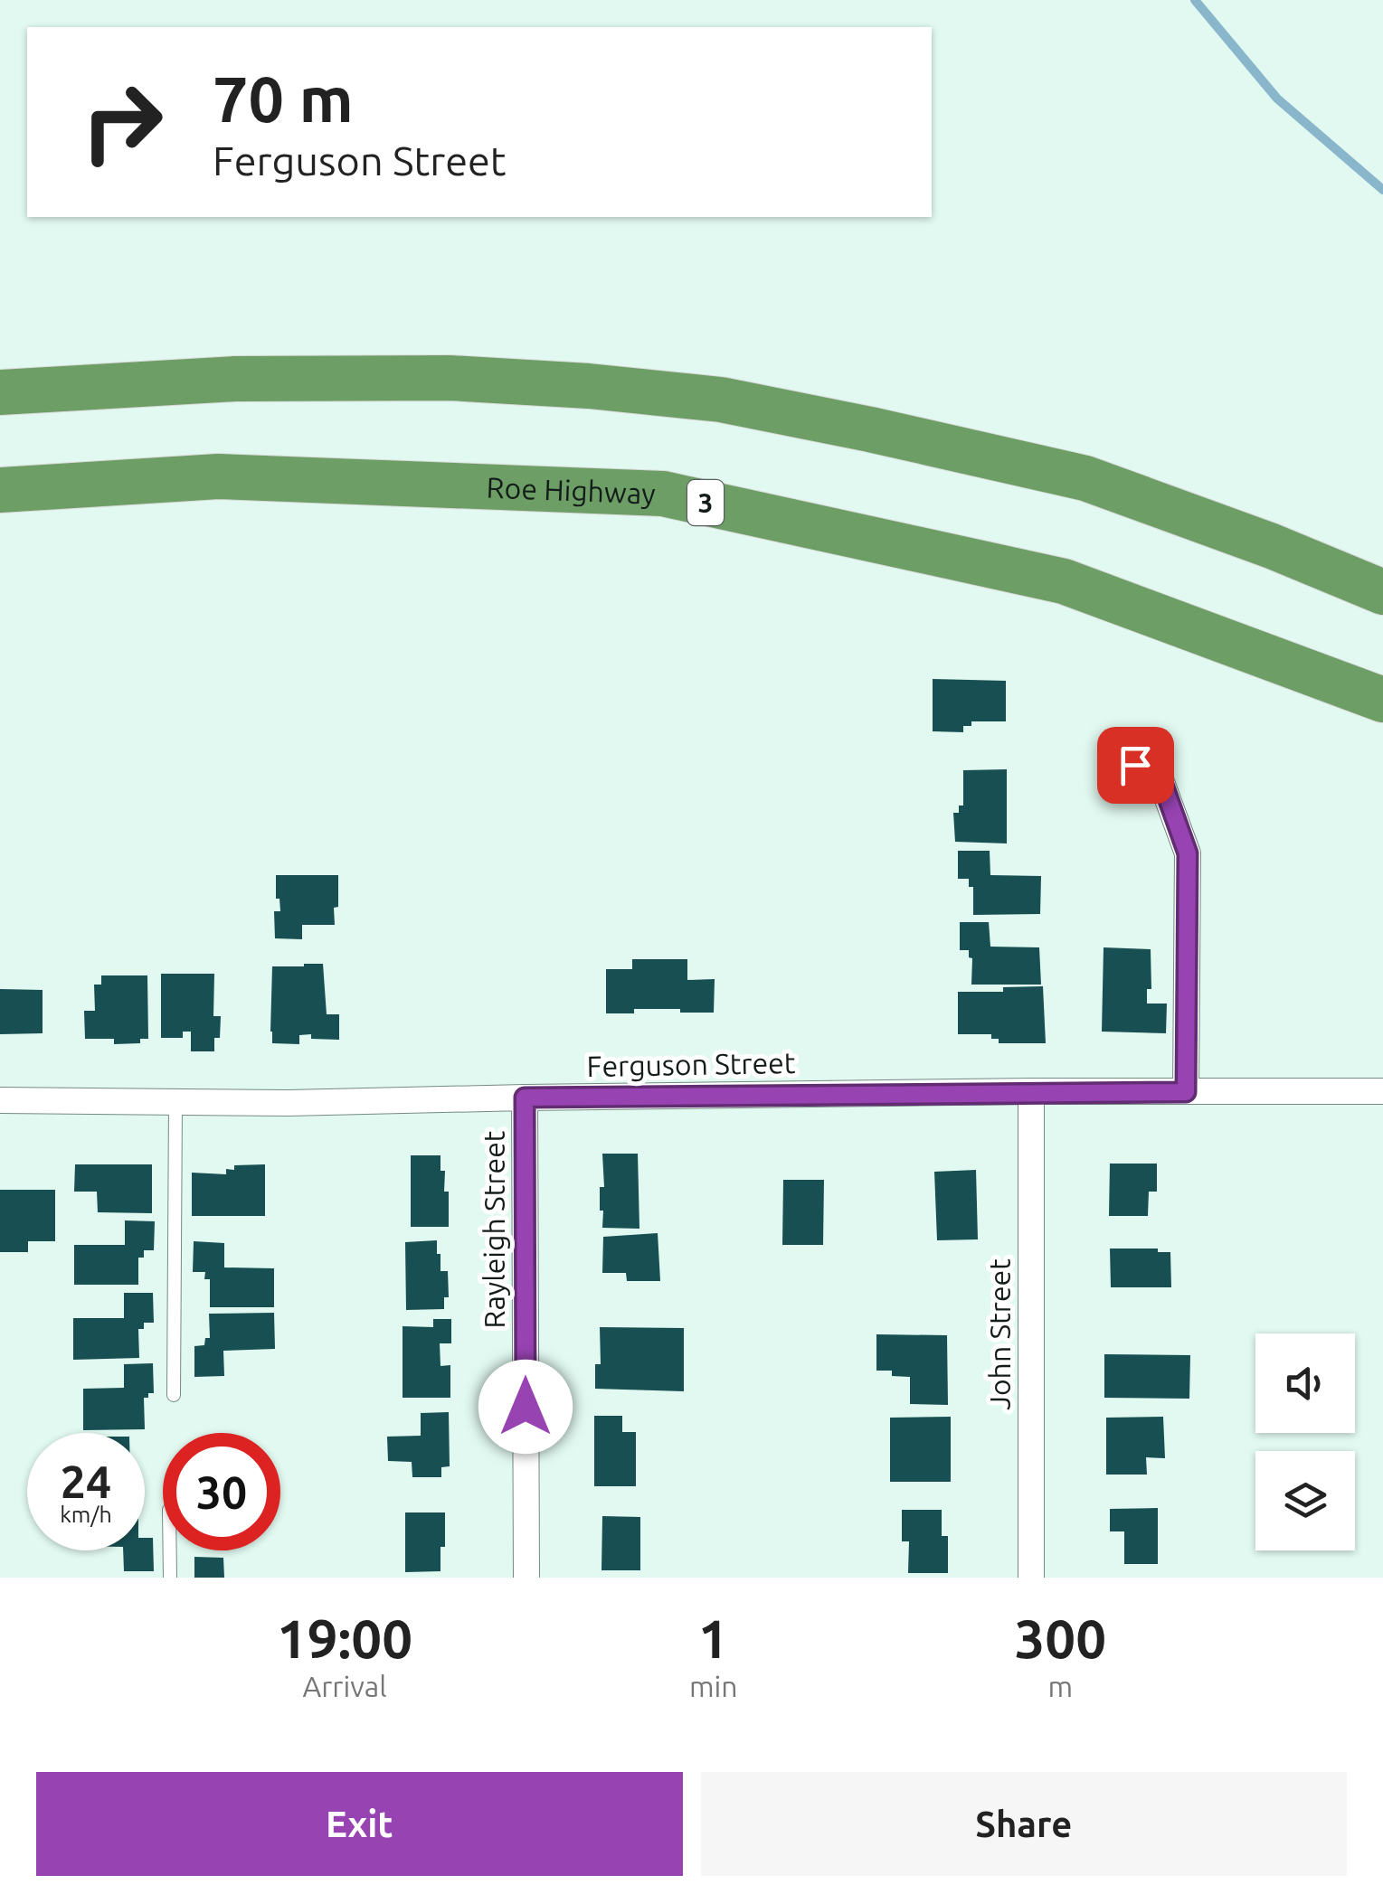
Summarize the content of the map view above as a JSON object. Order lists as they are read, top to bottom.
{
  "streets": {
    "highway": ["Roe Highway", "3"],
    "street": ["Ferguson Street", "Rayleigh Street", "John Street"]
  },
  "crossings": [
    ["Ferguson Street", "Rayleigh Street"],
    ["Ferguson Street", "John Street"]
  ],
  "page": {
    "turn": ["70 m", "Ferguson Street"],
    "speed": "24 km/h",
    "limit": "30",
    "eta": [
      "19:00",
      "Arrival",
      "1",
      "min",
      "300",
      "m"
    ],
    "buttons": ["Exit", "Share"]
  }
}
